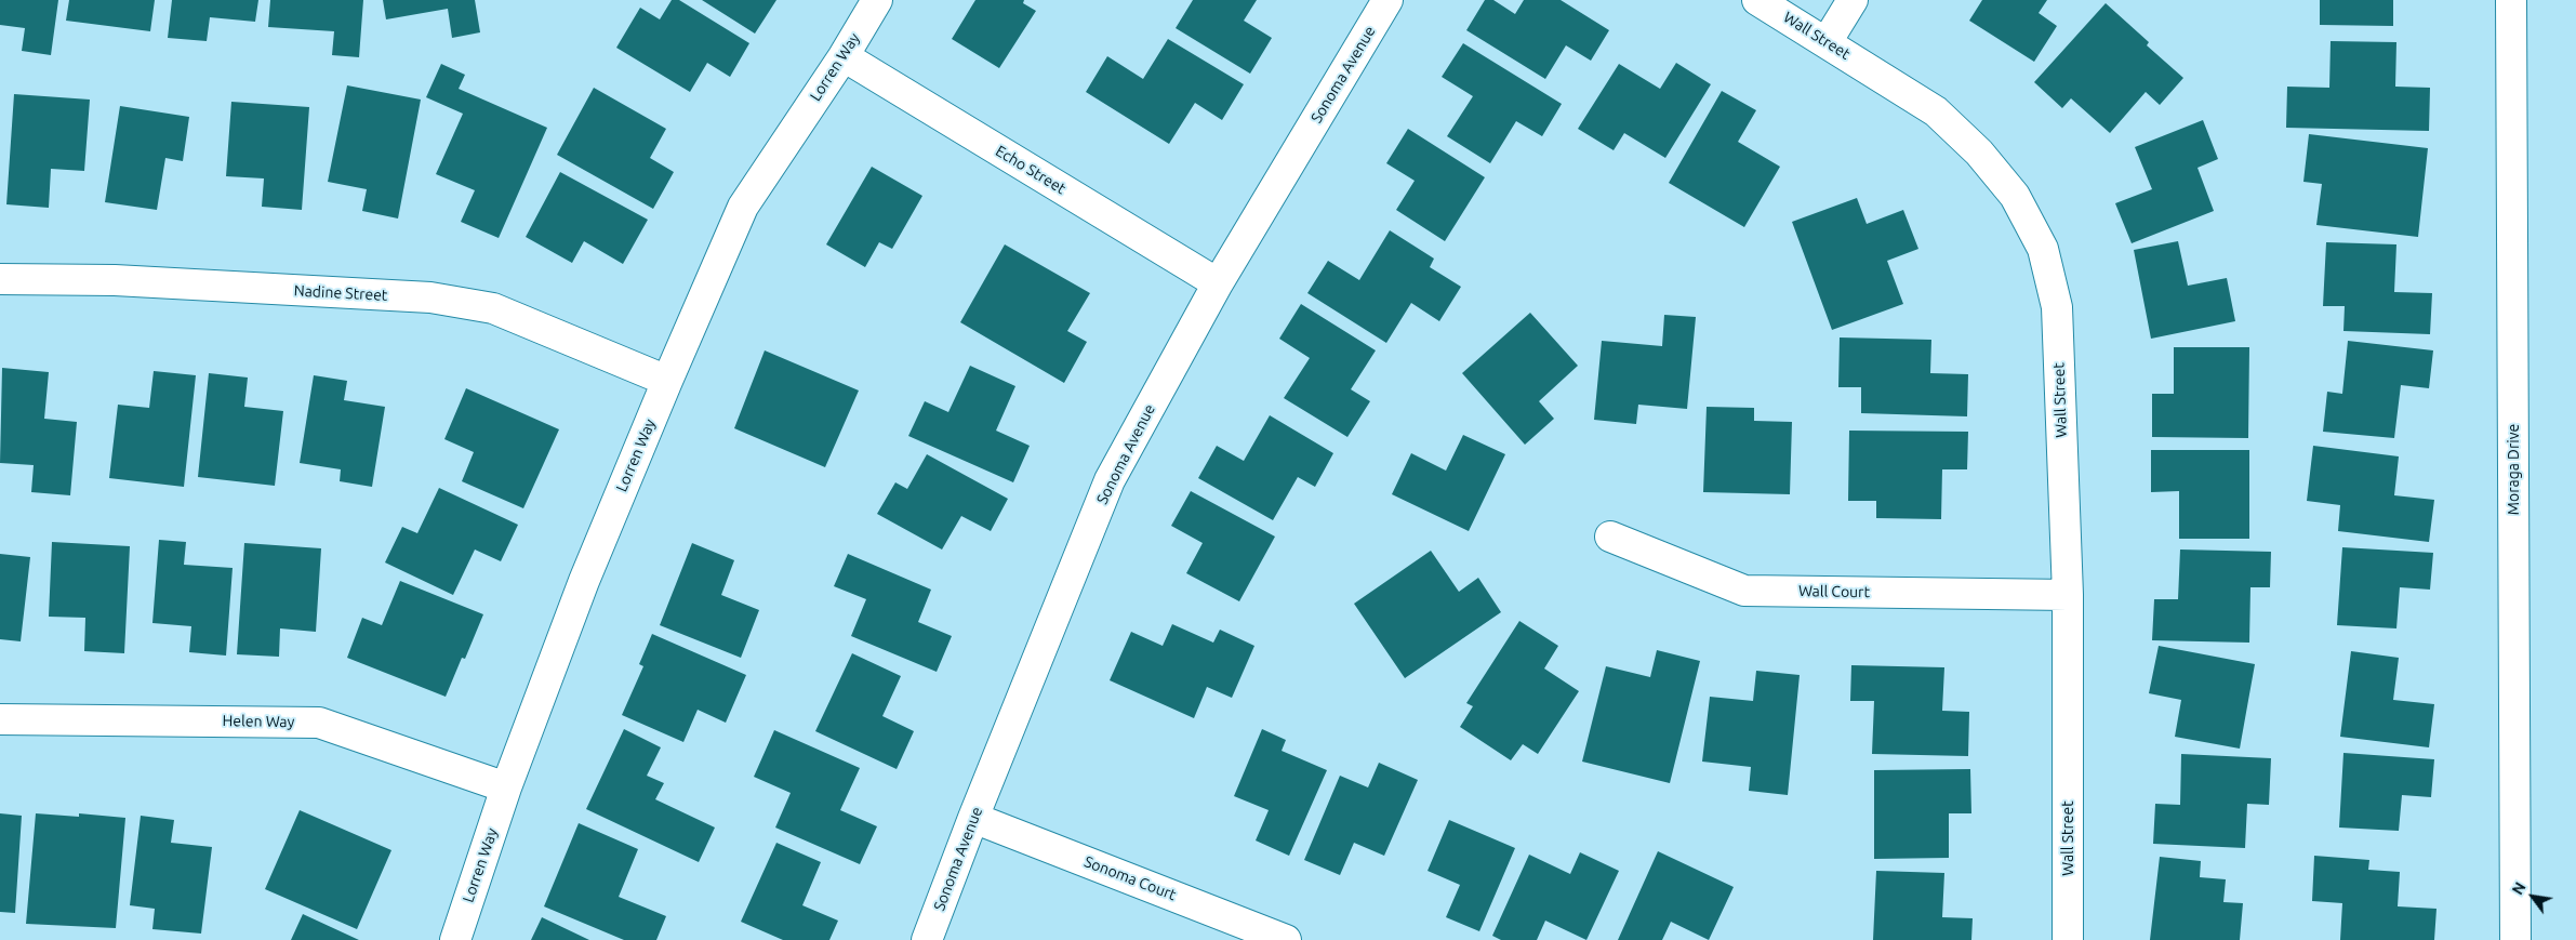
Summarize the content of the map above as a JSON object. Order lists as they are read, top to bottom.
{
  "streets": {
    "street": [
      "Wall Street",
      "Lorren Way",
      "Sonoma Avenue",
      "Echo Street",
      "Nadine Street",
      "Moraga Drive",
      "Wall Court",
      "Helen Way",
      "Sonoma Court"
    ]
  },
  "crossings": [
    ["Wall Street", "Wall Court"],
    ["Lorren Way", "Echo Street"],
    ["Lorren Way", "Nadine Street"],
    ["Lorren Way", "Helen Way"],
    ["Sonoma Avenue", "Echo Street"],
    ["Sonoma Avenue", "Sonoma Court"]
  ],
  "north": "top left"
}
